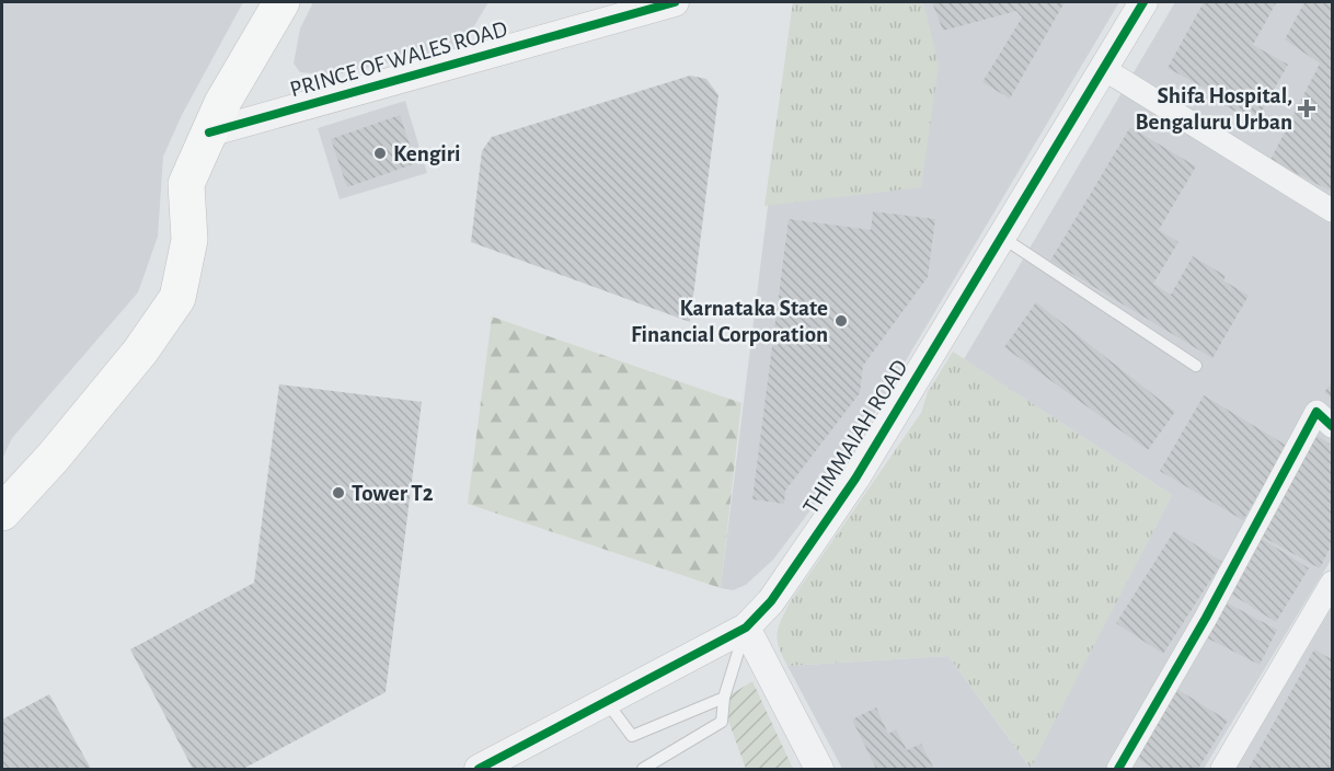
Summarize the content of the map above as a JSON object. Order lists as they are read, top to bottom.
{
  "streets": {
    "street": ["PRINCE OF WALES ROAD", "THIMMAIAH ROAD"]
  },
  "places": {
    "health": ["Shifa Hospital, Bengaluru Urban"],
    "other": ["Kengiri", "Karnataka State Financial Corporation", "Tower T2"]
  }
}
